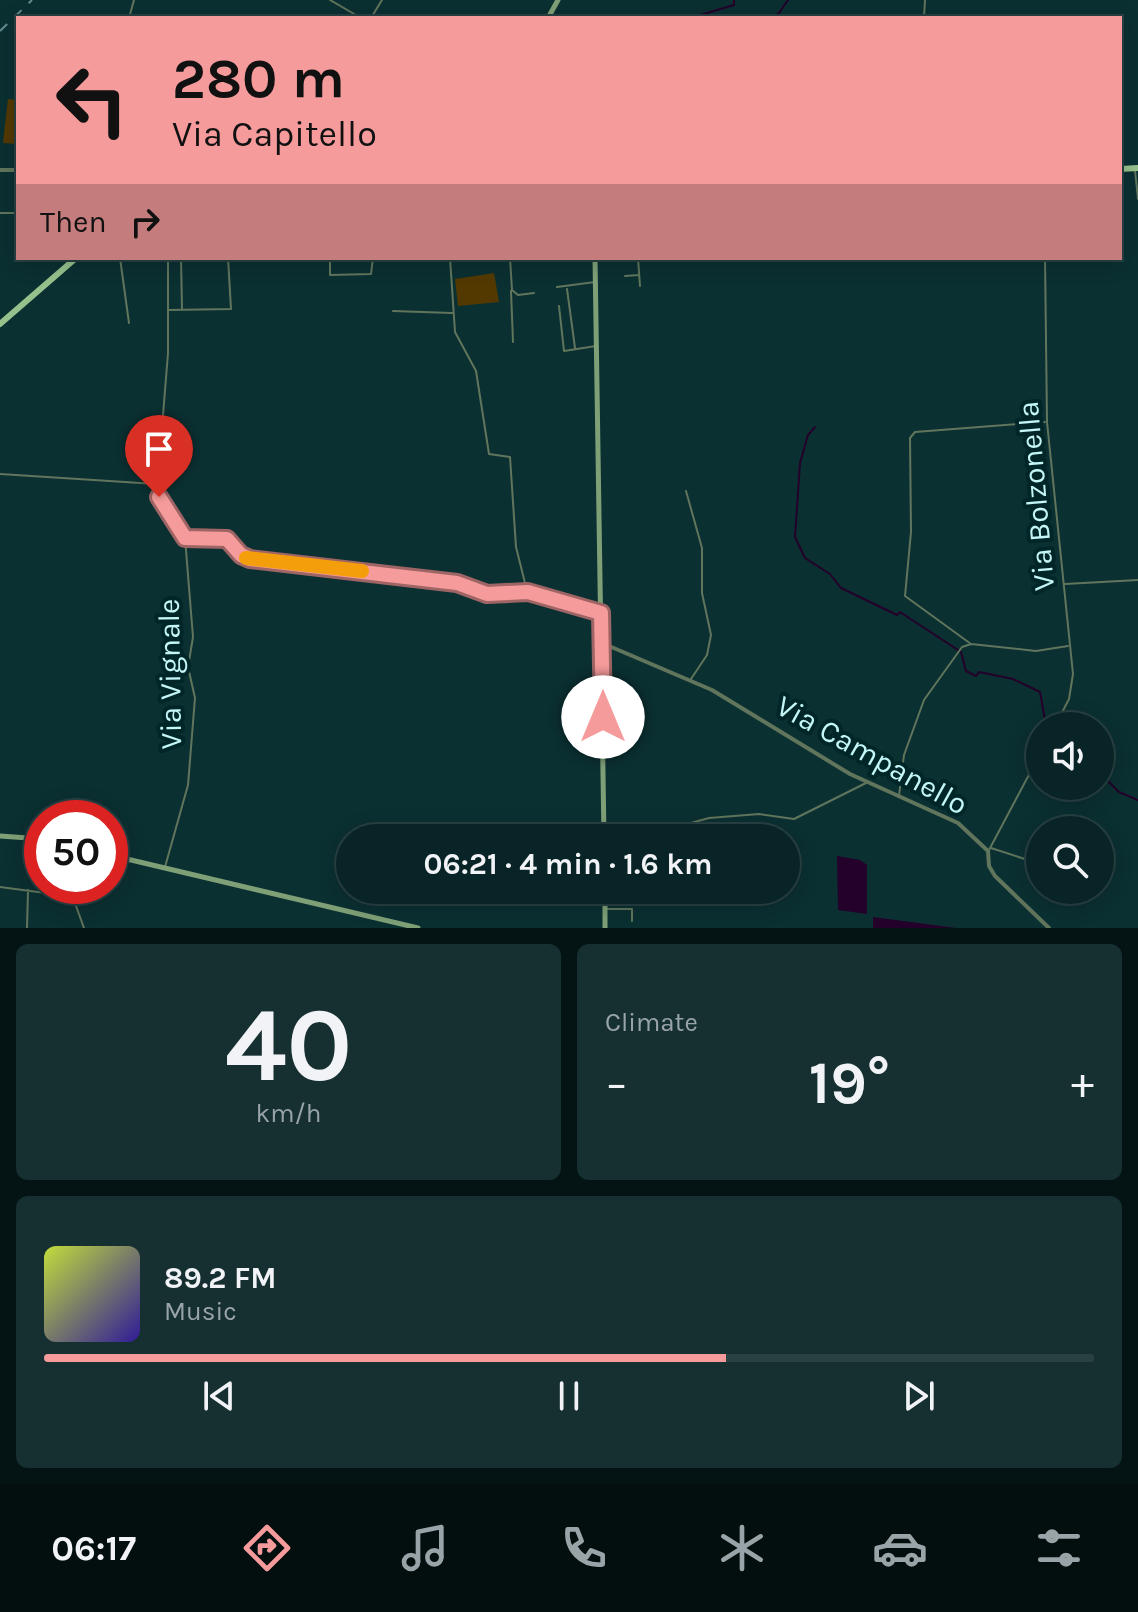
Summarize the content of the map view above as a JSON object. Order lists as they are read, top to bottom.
{
  "streets": {
    "street": ["Via Bolzonella", "Via Vignale", "Via Campanello"]
  },
  "page": {
    "turn": ["280 m", "Via Capitello"],
    "then": "Then",
    "limit": "50",
    "trip": "06:21 · 4 min · 1.6 km",
    "tile": [
      ["40", "km/h"],
      "Climate"
    ],
    "heat": ["−", "19°", "+"],
    "song": ["89.2 FM", "Music"],
    "tabs": "06:17"
  }
}
